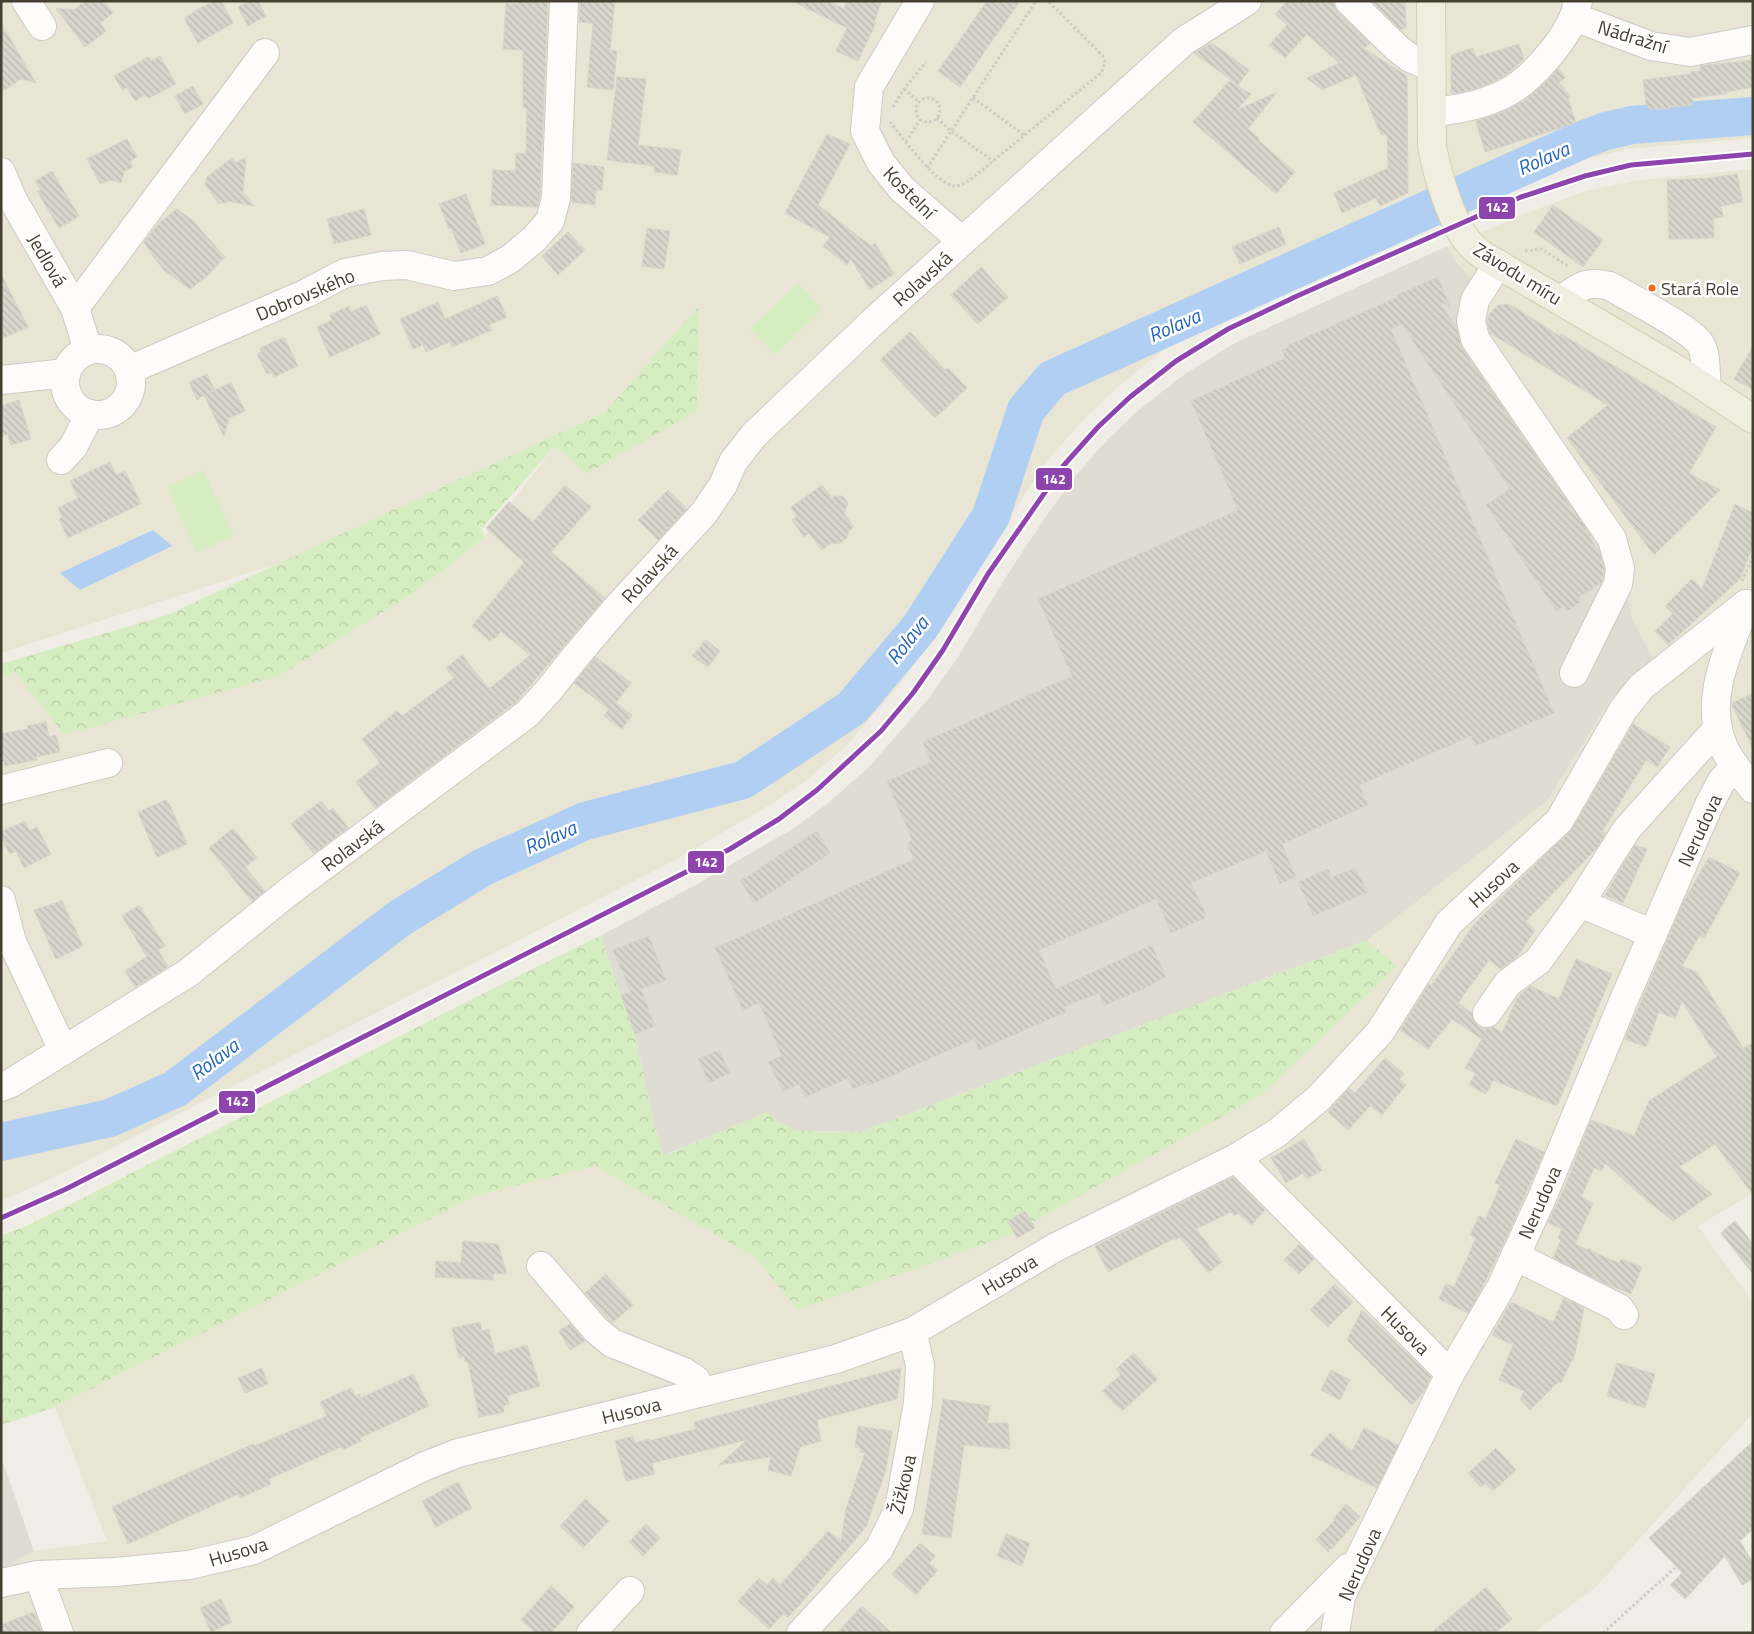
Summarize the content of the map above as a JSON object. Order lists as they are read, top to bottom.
{
  "streets": {
    "main road": ["Závodu míru"],
    "street": [
      "Nádražní",
      "Kostelní",
      "Jedlová",
      "Rolavská",
      "Dobrovského",
      "Nerudova",
      "Husova",
      "Žižkova"
    ]
  },
  "crossings": [
    ["Nádražní", "Závodu míru"],
    ["Kostelní", "Rolavská"],
    ["Jedlová", "Dobrovského"],
    ["Nerudova", "Husova"],
    ["Husova", "Žižkova"]
  ],
  "water": ["Rolava"],
  "places": ["Stará Role"],
  "lines": ["transit line 142"]
}
